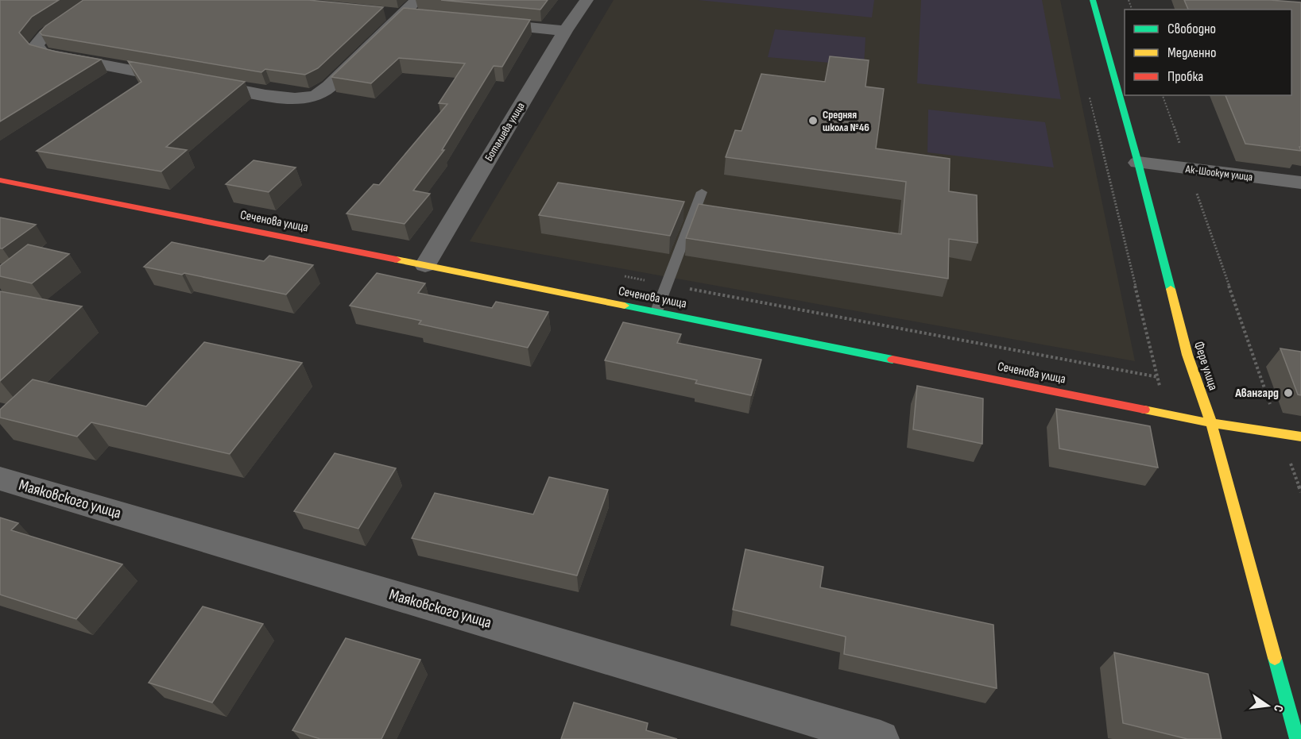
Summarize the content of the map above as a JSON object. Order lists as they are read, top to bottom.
{
  "streets": {
    "street": [
      "Боталиева улица",
      "Ак-Шоокум улица",
      "Сеченова улица",
      "Фере улица",
      "Маяковского улица"
    ]
  },
  "crossings": [
    ["Боталиева улица", "Сеченова улица"],
    ["Ак-Шоокум улица", "Фере улица"],
    ["Сеченова улица", "Фере улица"]
  ],
  "places": ["Средняя школа №46", "Авангард"],
  "legend": ["Свободно", "Медленно", "Пробка"],
  "north": "right"
}
